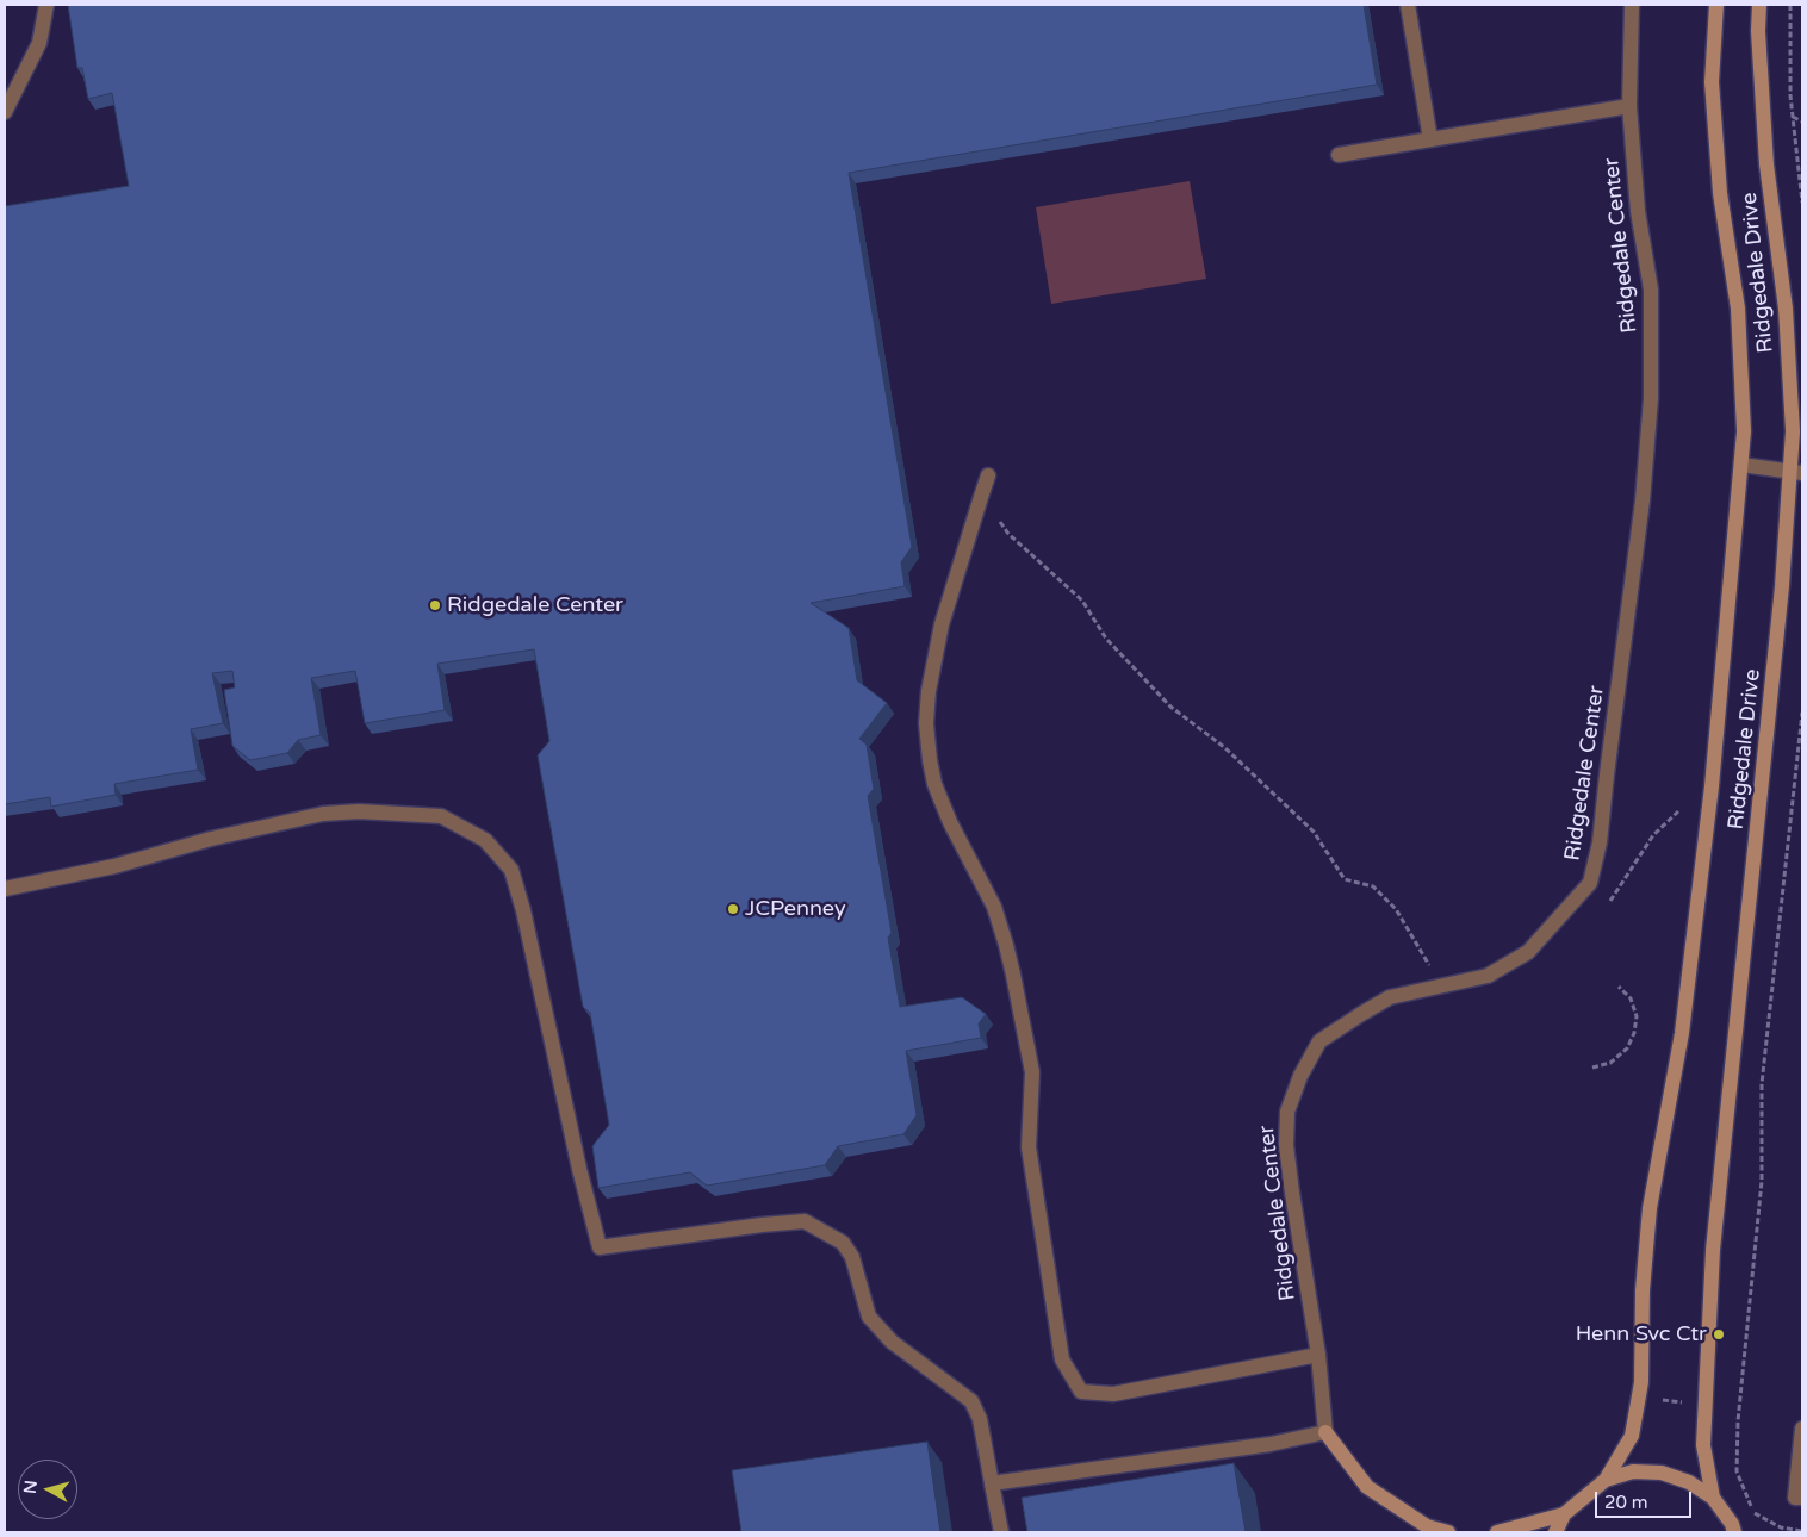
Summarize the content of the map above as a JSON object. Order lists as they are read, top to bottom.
{
  "streets": {
    "street": ["Ridgedale Center", "Ridgedale Drive"]
  },
  "places": ["Ridgedale Center", "JCPenney", "Henn Svc Ctr"],
  "scale_bar": "20 m",
  "north": "left"
}
